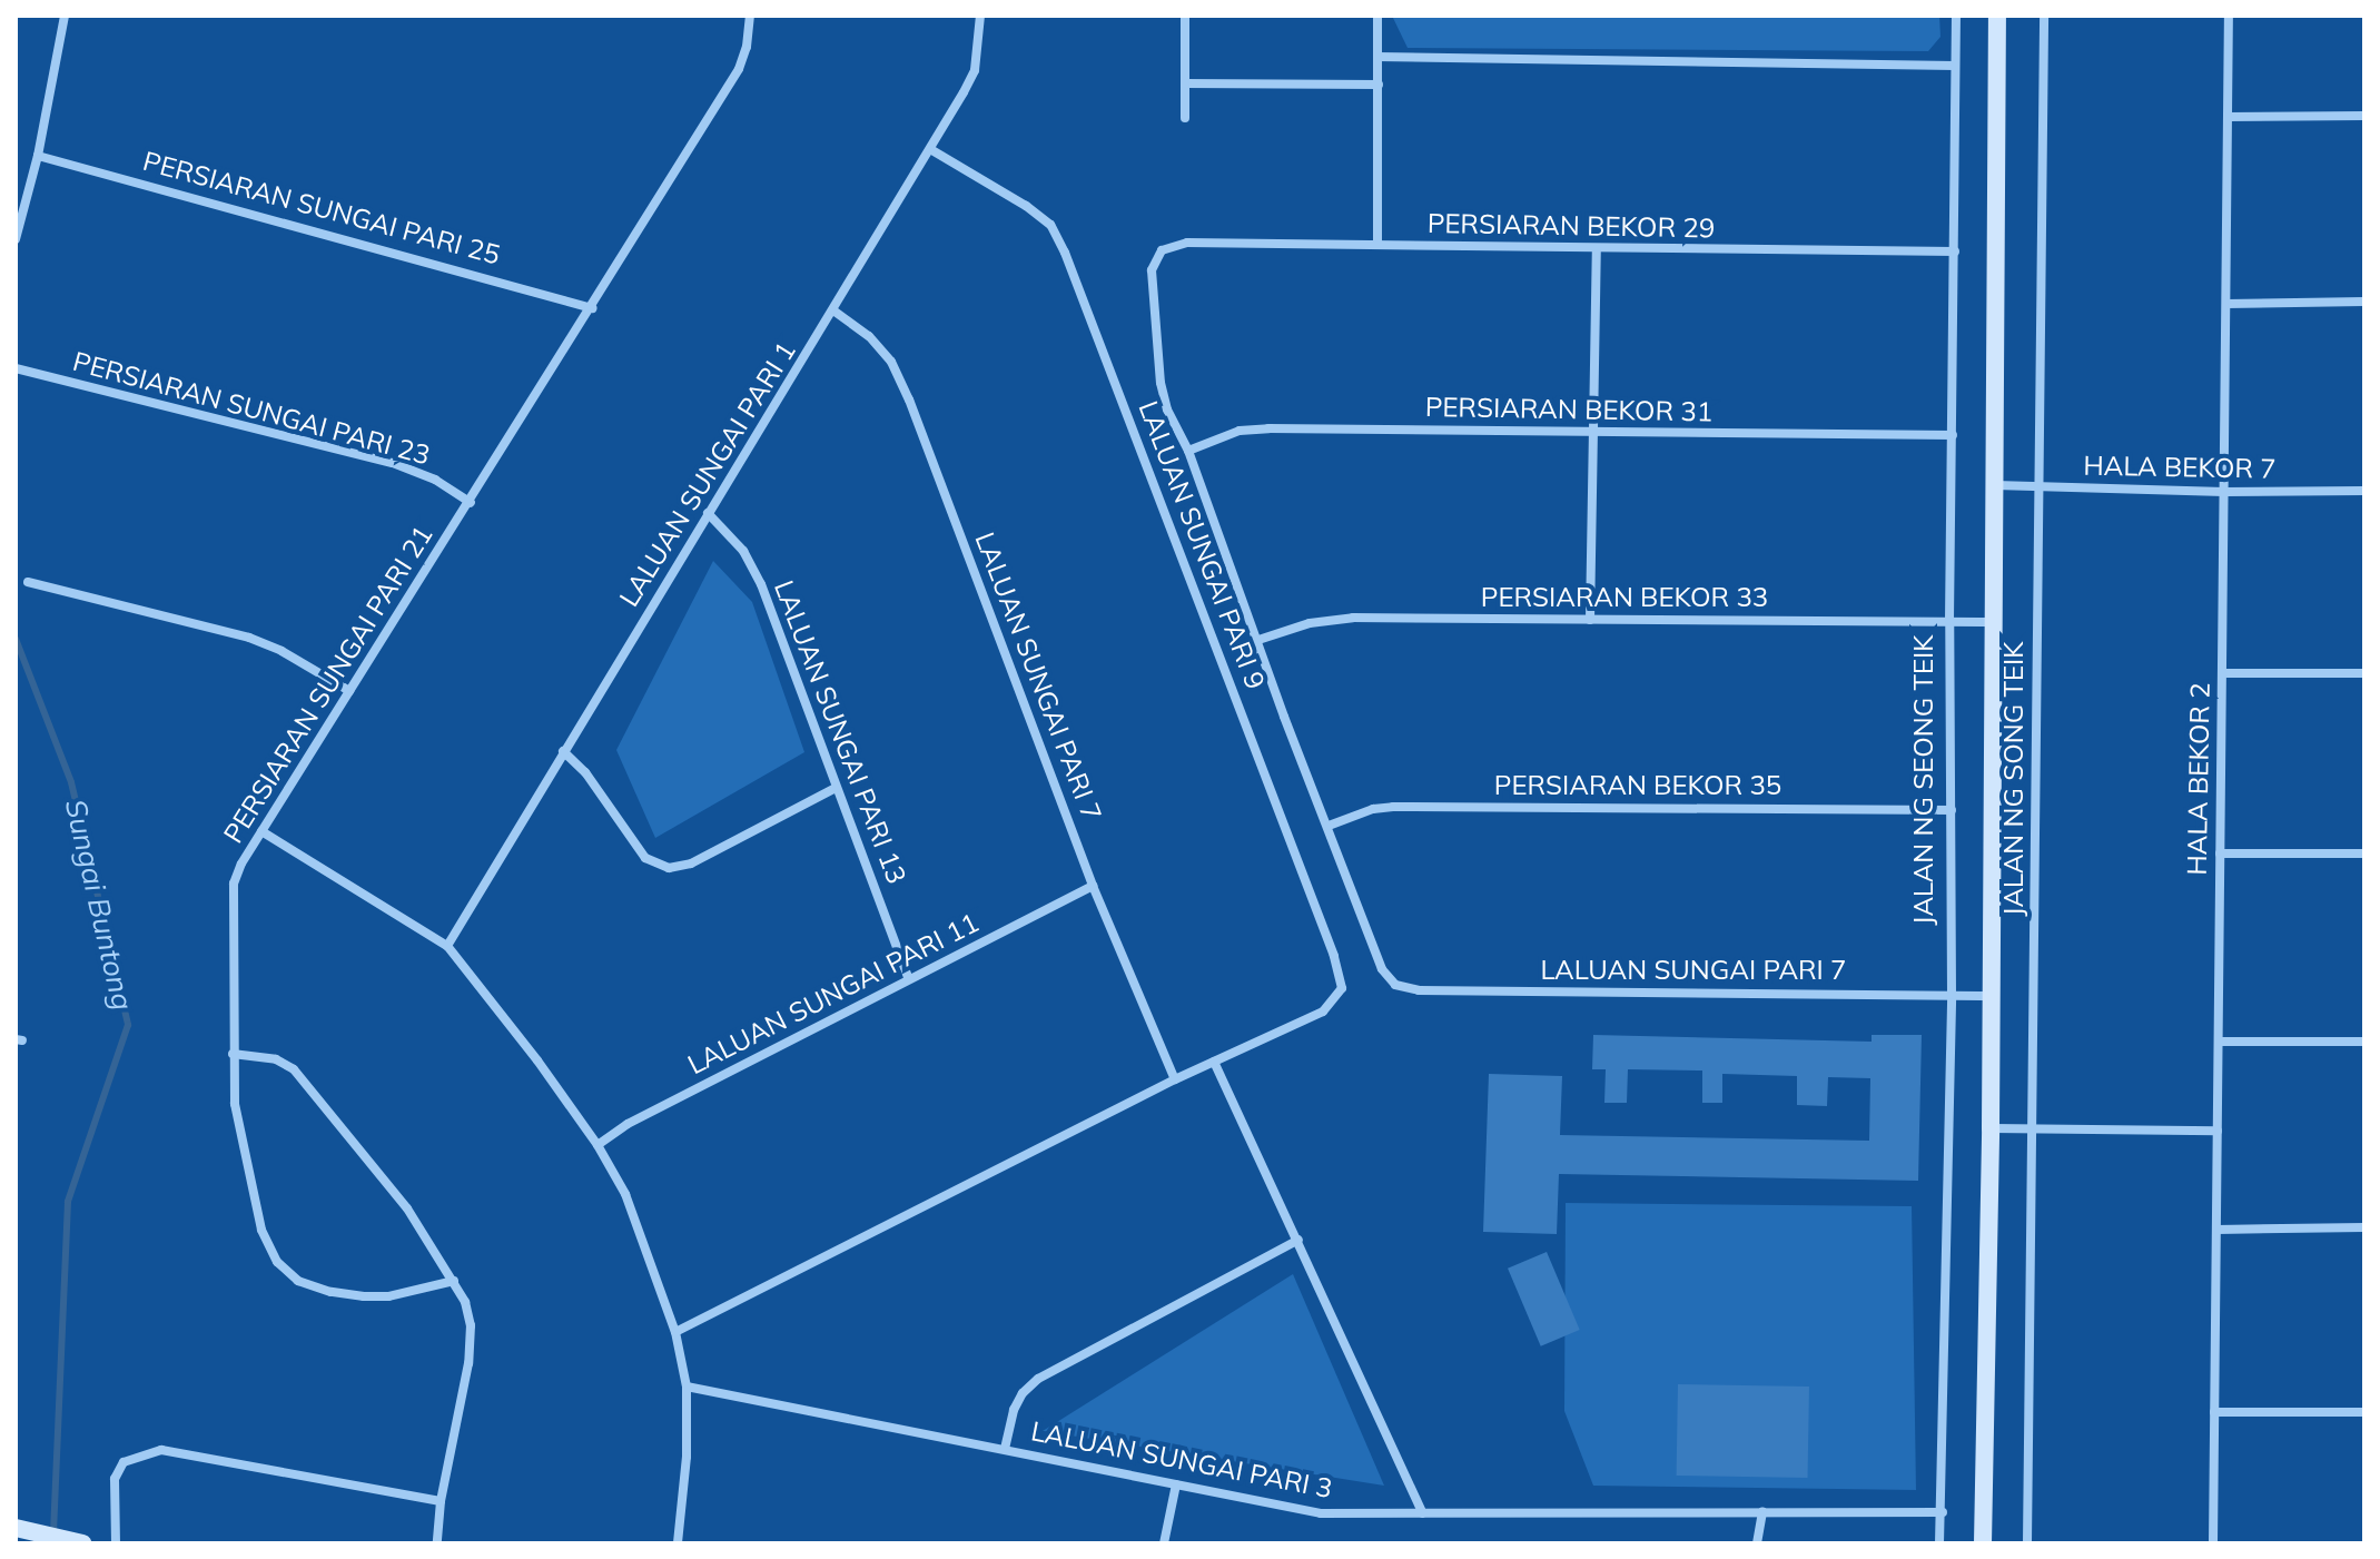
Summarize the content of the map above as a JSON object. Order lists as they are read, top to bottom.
{
  "streets": {
    "street": [
      "PERSIARAN SUNGAI PARI 25",
      "PERSIARAN BEKOR 29",
      "PERSIARAN SUNGAI PARI 23",
      "PERSIARAN BEKOR 31",
      "HALA BEKOR 7",
      "LALUAN SUNGAI PARI 1",
      "LALUAN SUNGAI PARI 9",
      "PERSIARAN BEKOR 33",
      "LALUAN SUNGAI PARI 7",
      "PERSIARAN SUNGAI PARI 21",
      "LALUAN SUNGAI PARI 13",
      "JALAN NG SONG TEIK",
      "HALA BEKOR 2",
      "JALAN NG SEONG TEIK",
      "PERSIARAN BEKOR 35",
      "LALUAN SUNGAI PARI 11",
      "LALUAN SUNGAI PARI 3"
    ]
  },
  "crossings": [
    ["PERSIARAN SUNGAI PARI 25", "PERSIARAN SUNGAI PARI 21"],
    ["PERSIARAN BEKOR 29", "PERSIARAN BEKOR 31"],
    ["PERSIARAN BEKOR 29", "JALAN NG SEONG TEIK"],
    ["PERSIARAN SUNGAI PARI 23", "PERSIARAN SUNGAI PARI 21"],
    ["PERSIARAN BEKOR 31", "JALAN NG SEONG TEIK"],
    ["HALA BEKOR 7", "JALAN NG SONG TEIK"],
    ["HALA BEKOR 7", "HALA BEKOR 2"],
    ["LALUAN SUNGAI PARI 1", "LALUAN SUNGAI PARI 9"],
    ["LALUAN SUNGAI PARI 1", "LALUAN SUNGAI PARI 7"],
    ["LALUAN SUNGAI PARI 1", "LALUAN SUNGAI PARI 13"],
    ["PERSIARAN BEKOR 33", "JALAN NG SEONG TEIK"],
    ["LALUAN SUNGAI PARI 7", "JALAN NG SEONG TEIK"],
    ["LALUAN SUNGAI PARI 7", "PERSIARAN BEKOR 35"],
    ["LALUAN SUNGAI PARI 7", "LALUAN SUNGAI PARI 11"],
    ["LALUAN SUNGAI PARI 13", "LALUAN SUNGAI PARI 11"],
    ["JALAN NG SEONG TEIK", "PERSIARAN BEKOR 35"],
    ["JALAN NG SEONG TEIK", "LALUAN SUNGAI PARI 3"]
  ],
  "water": ["Sungai Buntong"]
}
